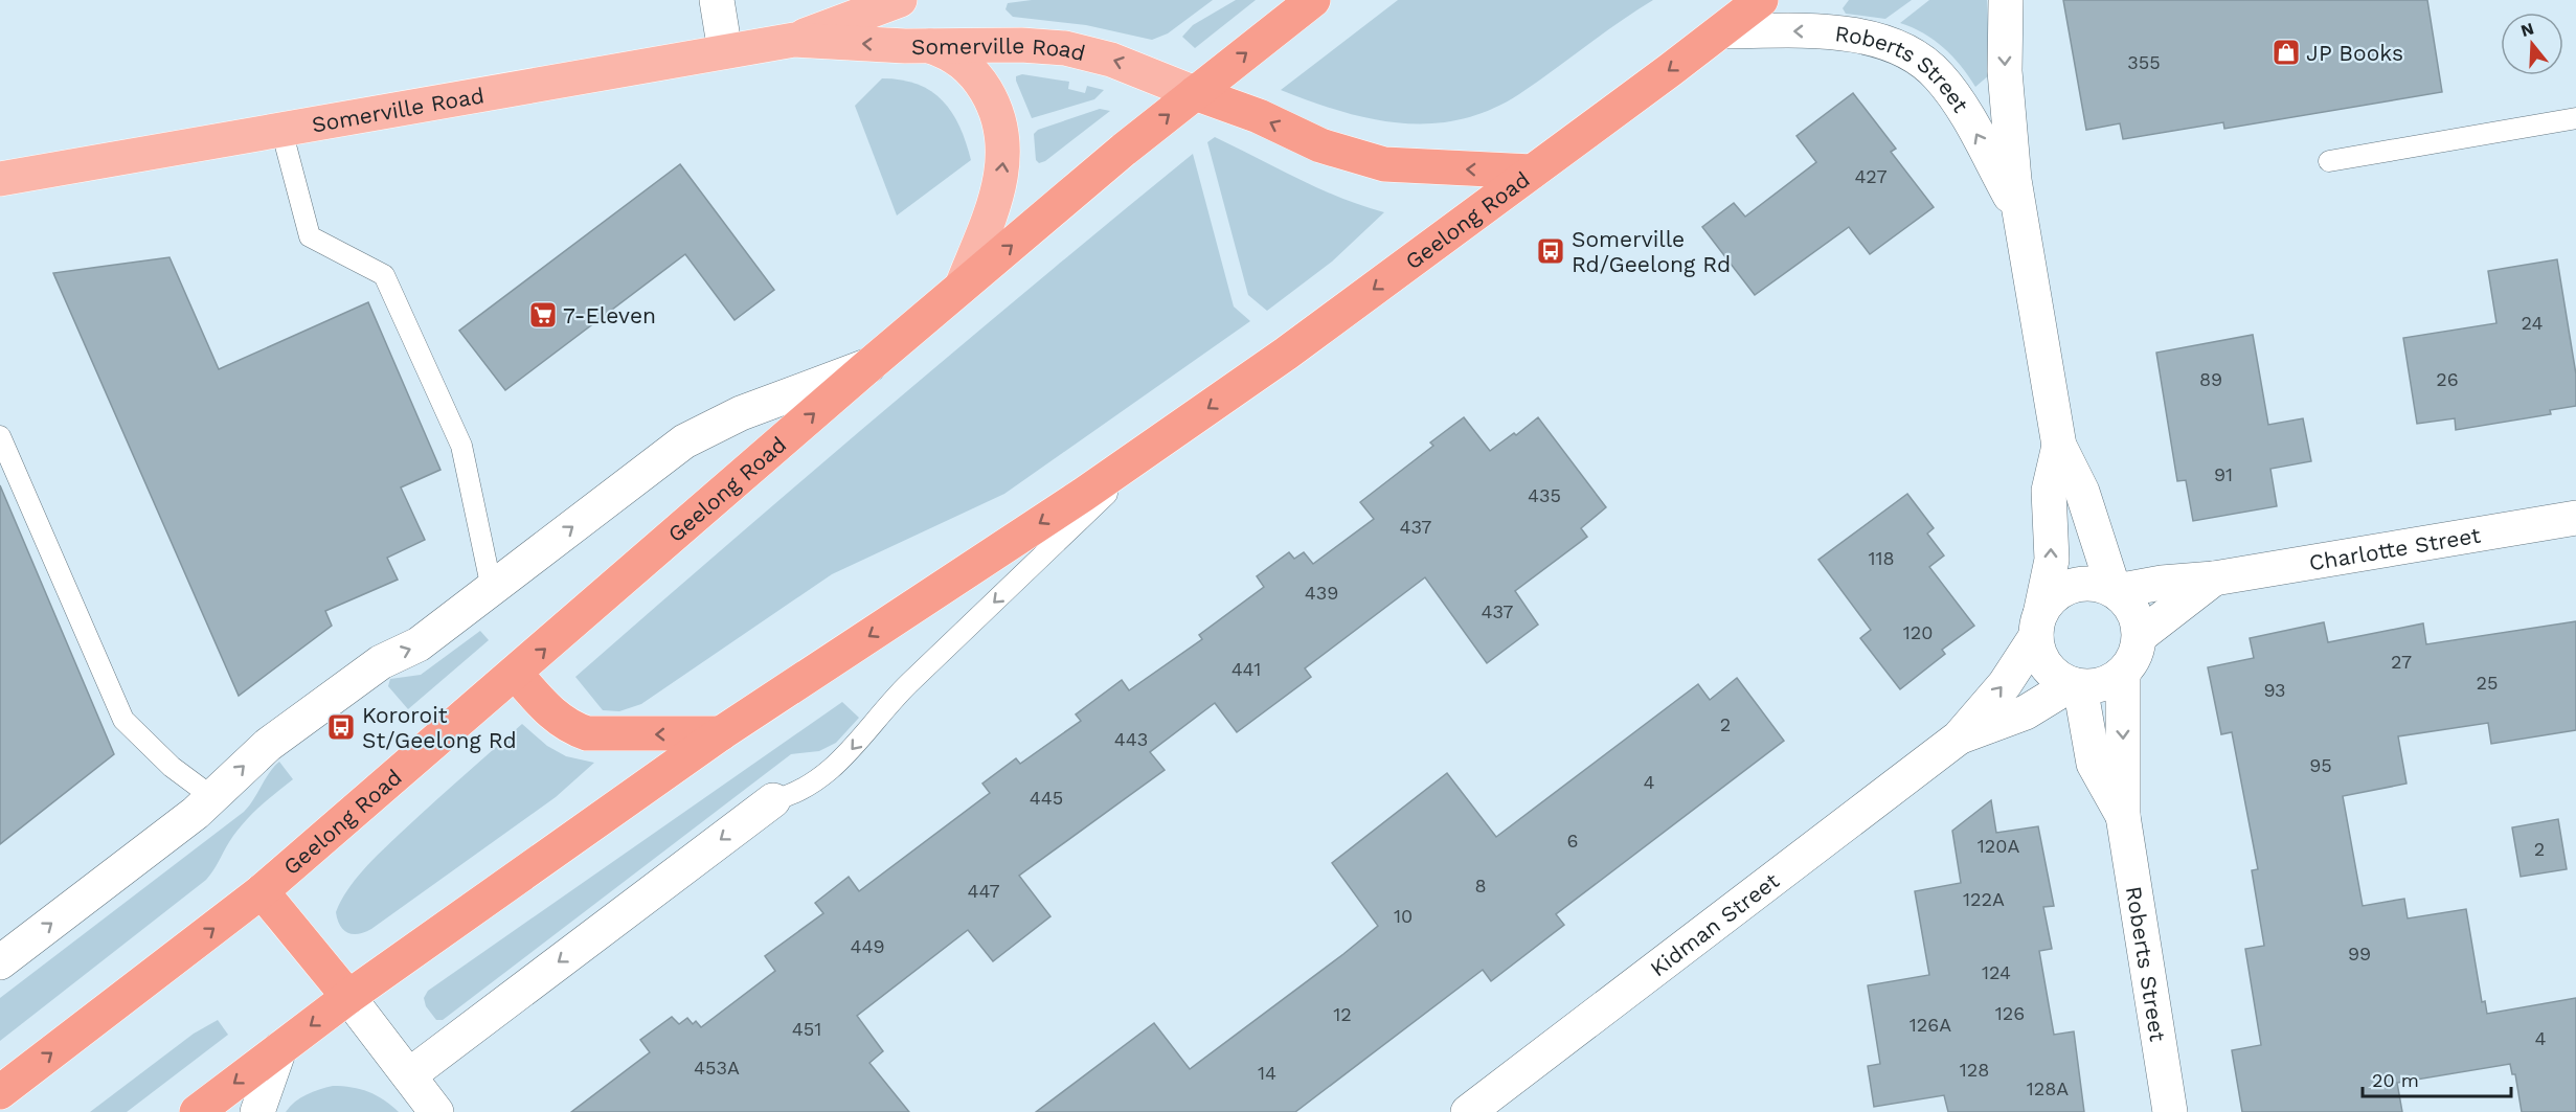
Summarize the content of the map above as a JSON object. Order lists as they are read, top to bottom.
{
  "streets": {
    "highway": ["Geelong Road"],
    "main road": ["Somerville Road"],
    "street": ["Roberts Street", "Charlotte Street", "Kidman Street"]
  },
  "crossings": [
    ["Somerville Road", "Geelong Road"],
    ["Roberts Street", "Geelong Road"],
    ["Roberts Street", "Charlotte Street"],
    ["Roberts Street", "Kidman Street"],
    ["Charlotte Street", "Kidman Street"]
  ],
  "places": {
    "shop": ["JP Books"],
    "bus stop": ["Somerville Rd/Geelong Rd", "Kororoit St/Geelong Rd"],
    "supermarket": ["7-Eleven"]
  },
  "house_numbers": [
    "355",
    "427",
    "24",
    "89",
    "26",
    "91",
    "435",
    "437",
    "118",
    "439",
    "437",
    "120",
    "27",
    "441",
    "25",
    "93",
    "2",
    "443",
    "95",
    "4",
    "445",
    "6",
    "120A",
    "2",
    "8",
    "447",
    "122A",
    "10",
    "449",
    "99",
    "124",
    "126",
    "12",
    "126A",
    "451",
    "4",
    "453A",
    "128",
    "14",
    "128A"
  ],
  "scale_bar": "20 m",
  "north": "top"
}
